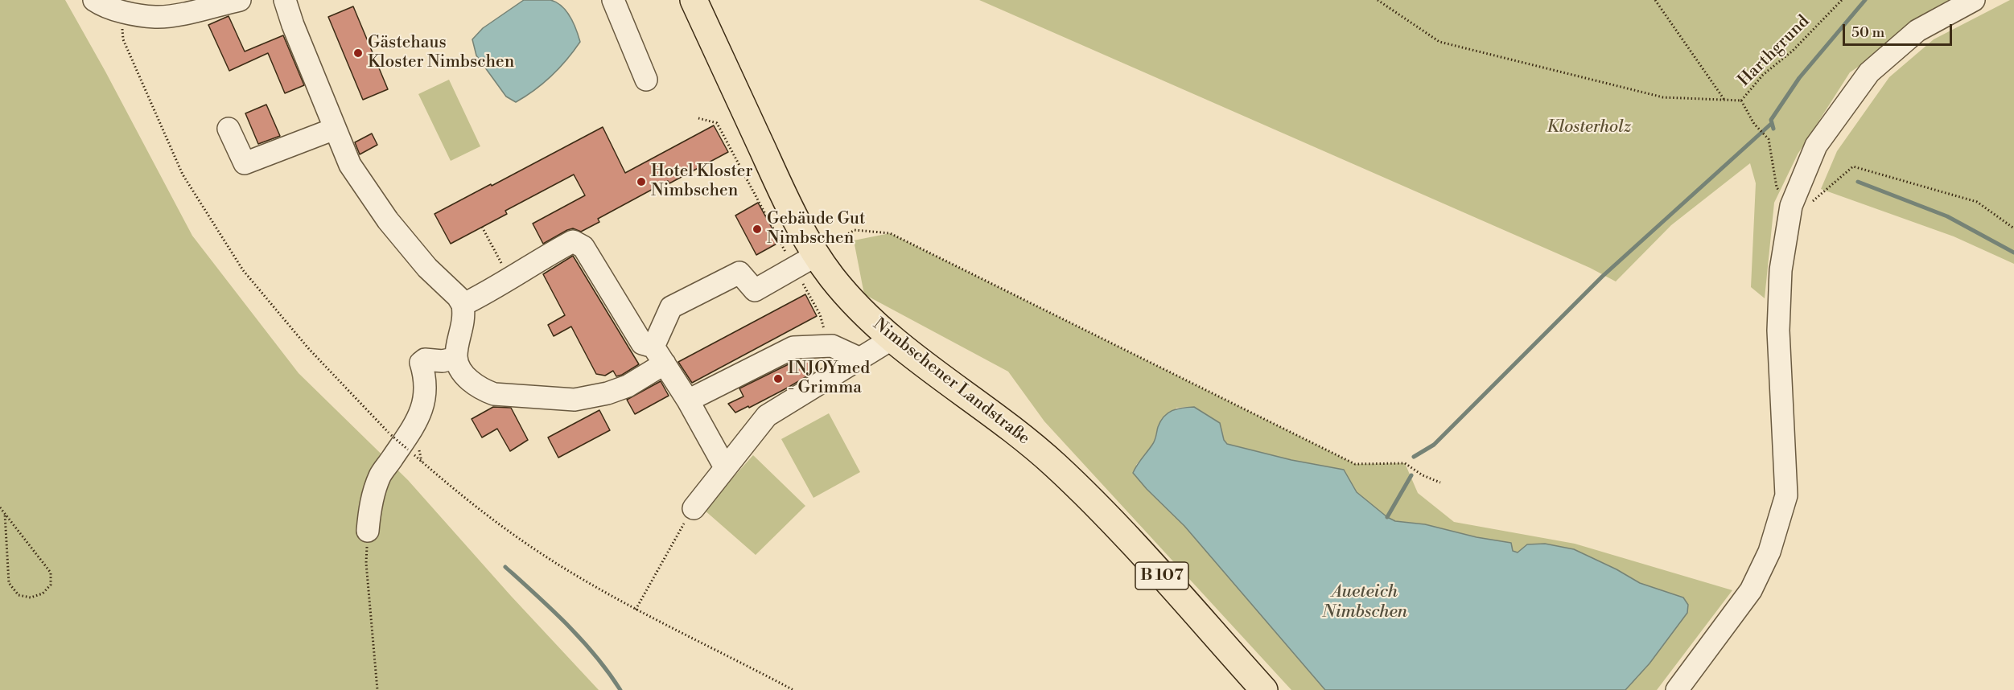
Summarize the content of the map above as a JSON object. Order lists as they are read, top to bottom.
{
  "streets": {
    "main road": ["Nimbschener Landstraße", "B 107"],
    "path": ["Harthgrund"]
  },
  "water": ["Aueteich Nimbschen"],
  "parks": ["Klosterholz"],
  "places": [
    "Gästehaus Kloster Nimbschen",
    "Hotel Kloster Nimbschen",
    "Gebäude Gut Nimbschen",
    "INJOYmed - Grimma"
  ],
  "scale_bar": "50 m"
}
